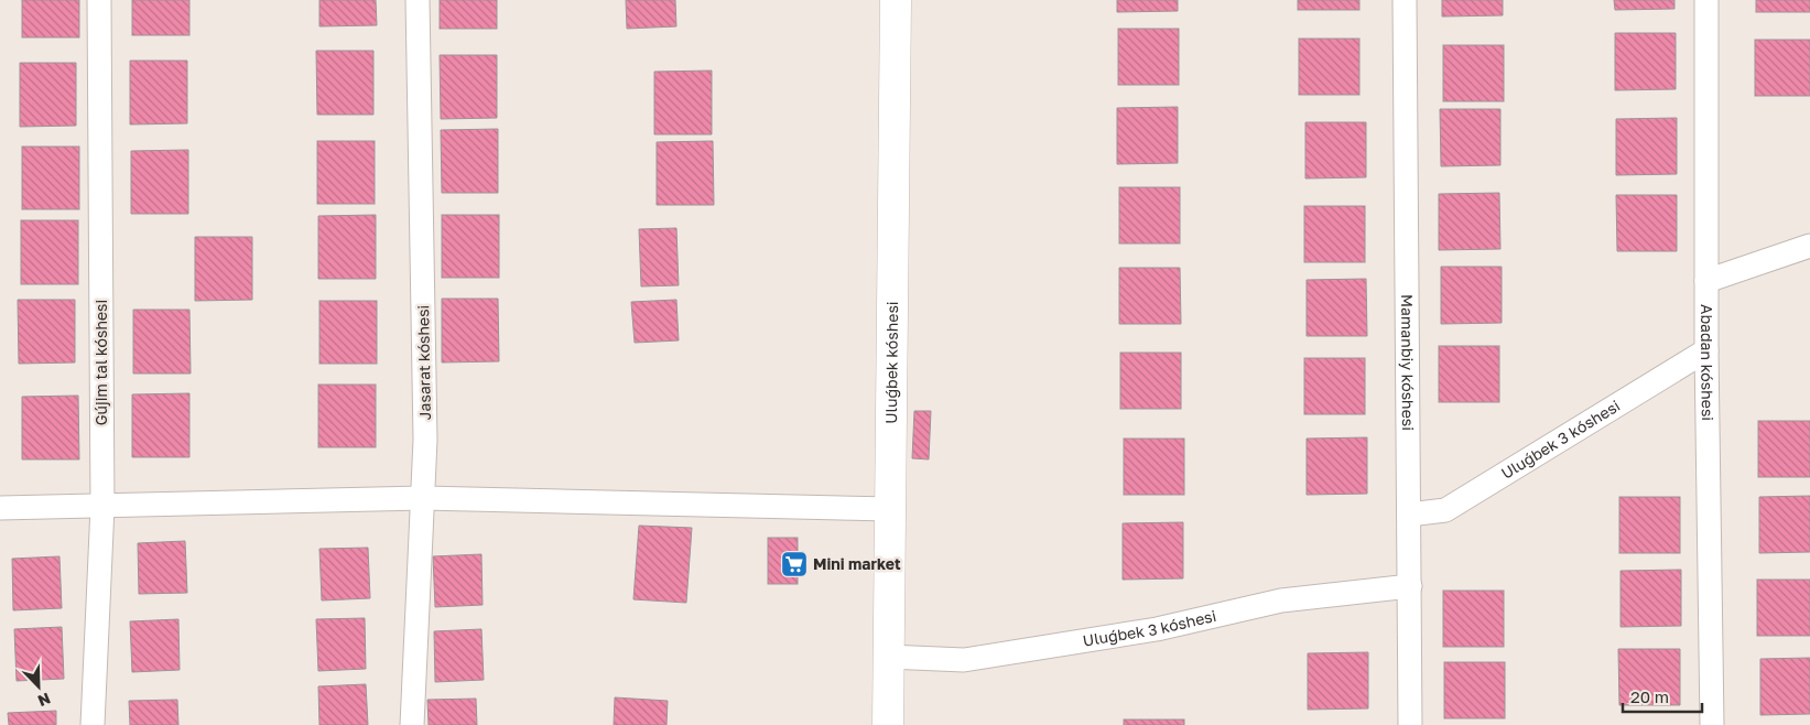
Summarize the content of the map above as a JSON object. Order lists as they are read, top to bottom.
{
  "streets": {
    "street": [
      "Gújim tal kóshesi",
      "Jasarat kóshesi",
      "Uluǵbek kóshesi",
      "Mamanbiy kóshesi",
      "Abadan kóshesi",
      "Uluǵbek 3 kóshesi"
    ]
  },
  "crossings": [
    ["Uluǵbek kóshesi", "Uluǵbek 3 kóshesi"],
    ["Mamanbiy kóshesi", "Uluǵbek 3 kóshesi"],
    ["Abadan kóshesi", "Uluǵbek 3 kóshesi"]
  ],
  "places": {
    "supermarket": ["Mini market"]
  },
  "scale_bar": "20 m",
  "north": "bottom right"
}
